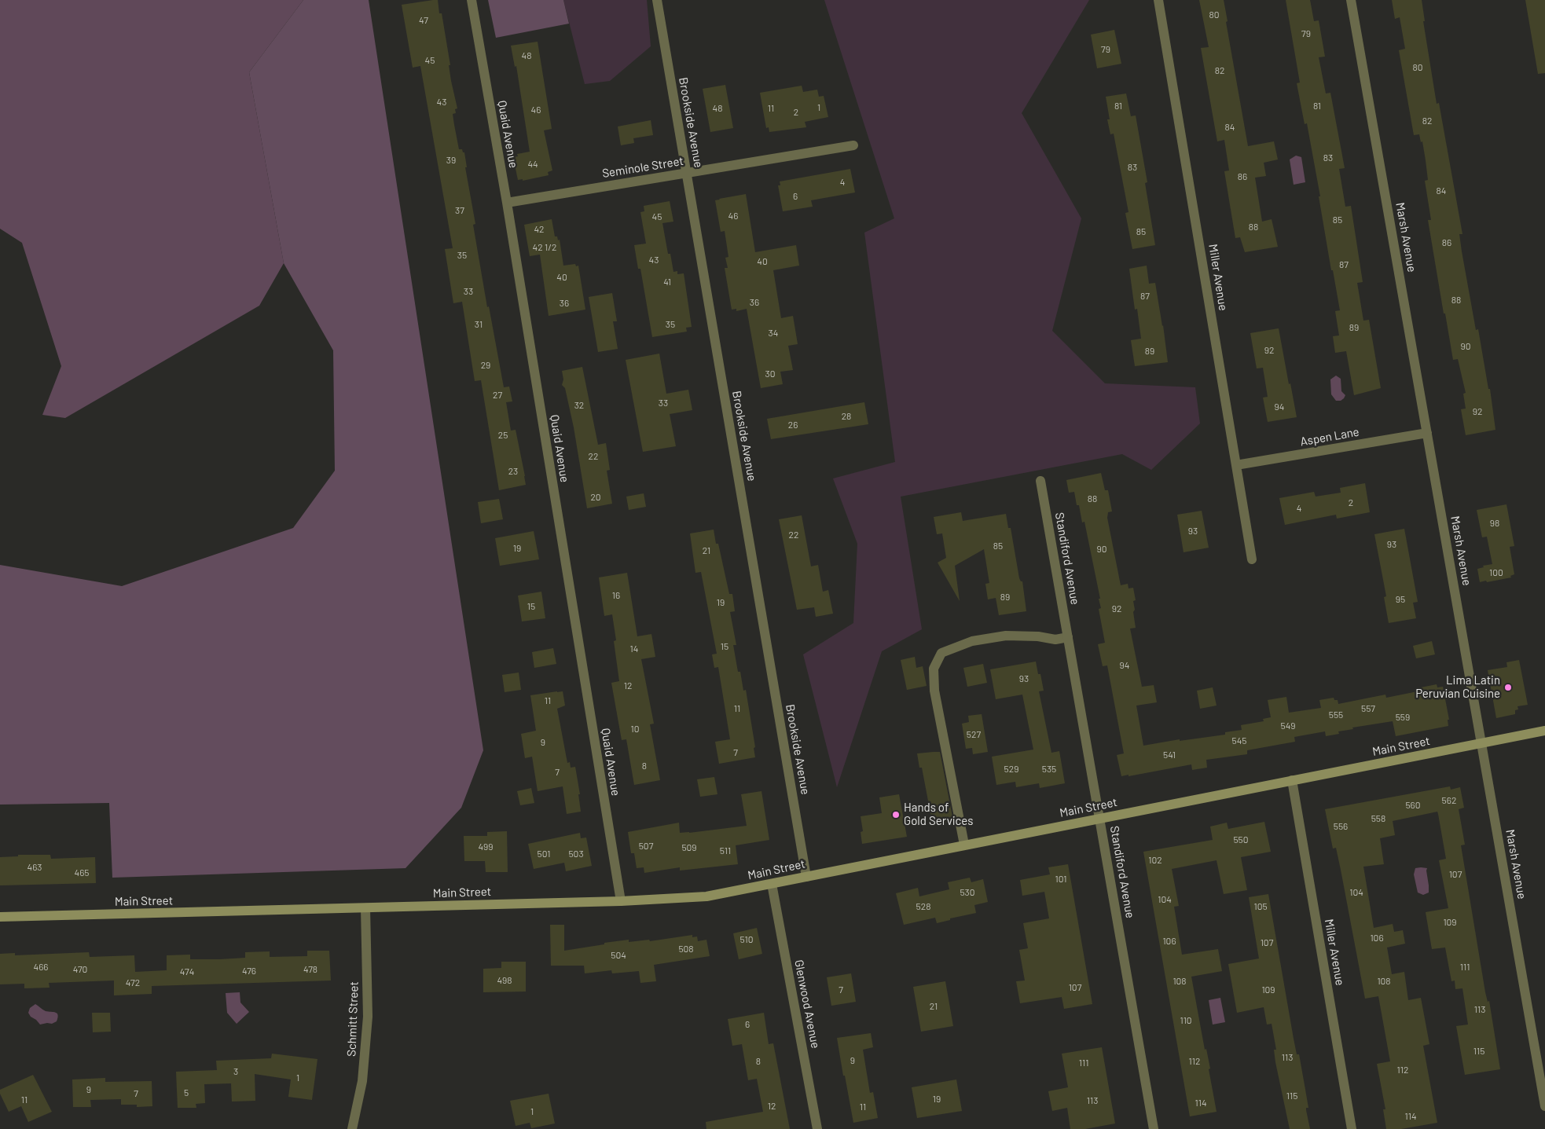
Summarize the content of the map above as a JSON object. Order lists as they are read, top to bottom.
{
  "streets": {
    "main road": ["Main Street"],
    "street": [
      "Brookside Avenue",
      "Quaid Avenue",
      "Seminole Street",
      "Marsh Avenue",
      "Miller Avenue",
      "Aspen Lane",
      "Standiford Avenue",
      "Glenwood Avenue",
      "Schmitt Street"
    ]
  },
  "crossings": [
    ["Brookside Avenue", "Seminole Street"],
    ["Brookside Avenue", "Main Street"],
    ["Quaid Avenue", "Seminole Street"],
    ["Quaid Avenue", "Main Street"],
    ["Marsh Avenue", "Aspen Lane"],
    ["Marsh Avenue", "Main Street"],
    ["Miller Avenue", "Aspen Lane"],
    ["Miller Avenue", "Main Street"],
    ["Standiford Avenue", "Main Street"],
    ["Main Street", "Glenwood Avenue"],
    ["Main Street", "Schmitt Street"]
  ],
  "places": ["Lima Latin Peruvian Cuisine", "Hands of Gold Services"],
  "house_numbers": [
    "80",
    "47",
    "79",
    "79",
    "48",
    "45",
    "80",
    "82",
    "43",
    "81",
    "81",
    "1",
    "48",
    "11",
    "46",
    "2",
    "82",
    "84",
    "83",
    "39",
    "44",
    "83",
    "86",
    "4",
    "84",
    "6",
    "37",
    "46",
    "45",
    "85",
    "88",
    "42",
    "85",
    "86",
    "42 1/2",
    "35",
    "43",
    "40",
    "87",
    "40",
    "41",
    "33",
    "87",
    "88",
    "36",
    "36",
    "31",
    "35",
    "89",
    "34",
    "90",
    "92",
    "89",
    "29",
    "30",
    "27",
    "33",
    "32",
    "94",
    "92",
    "28",
    "26",
    "25",
    "22",
    "23",
    "20",
    "88",
    "2",
    "4",
    "98",
    "93",
    "22",
    "93",
    "85",
    "19",
    "90",
    "21",
    "100",
    "16",
    "89",
    "95",
    "19",
    "15",
    "92",
    "15",
    "14",
    "94",
    "93",
    "12",
    "11",
    "11",
    "557",
    "555",
    "559",
    "549",
    "10",
    "527",
    "545",
    "9",
    "7",
    "541",
    "8",
    "529",
    "535",
    "7",
    "562",
    "560",
    "558",
    "556",
    "550",
    "507",
    "499",
    "509",
    "511",
    "501",
    "503",
    "102",
    "463",
    "465",
    "107",
    "101",
    "530",
    "104",
    "104",
    "528",
    "105",
    "109",
    "106",
    "510",
    "106",
    "107",
    "508",
    "504",
    "466",
    "111",
    "470",
    "478",
    "476",
    "474",
    "498",
    "108",
    "108",
    "472",
    "107",
    "7",
    "109",
    "21",
    "113",
    "110",
    "6",
    "115",
    "113",
    "9",
    "8",
    "112",
    "111",
    "112",
    "3",
    "1",
    "9",
    "5",
    "7",
    "115",
    "19",
    "11",
    "113",
    "114",
    "12",
    "11",
    "1",
    "114"
  ]
}
